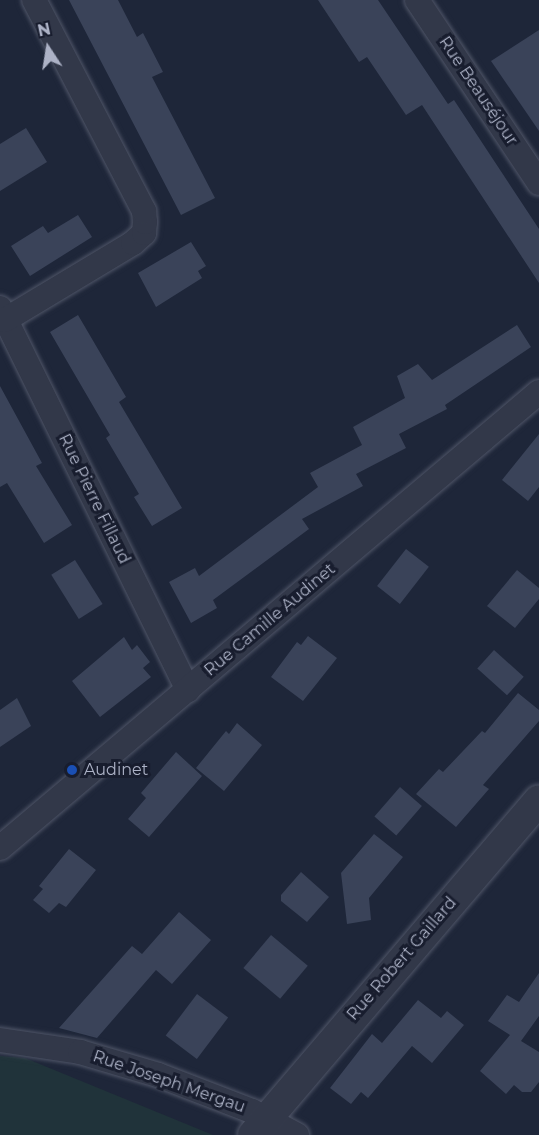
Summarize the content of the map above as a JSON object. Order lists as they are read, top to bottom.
{
  "streets": {
    "street": [
      "Rue Beauséjour",
      "Rue Pierre Fillaud",
      "Rue Camille Audinet",
      "Rue Robert Gaillard",
      "Rue Joseph Mergau"
    ]
  },
  "crossings": [
    ["Rue Pierre Fillaud", "Rue Camille Audinet"],
    ["Rue Robert Gaillard", "Rue Joseph Mergau"]
  ],
  "places": ["Audinet"],
  "north": "top"
}
